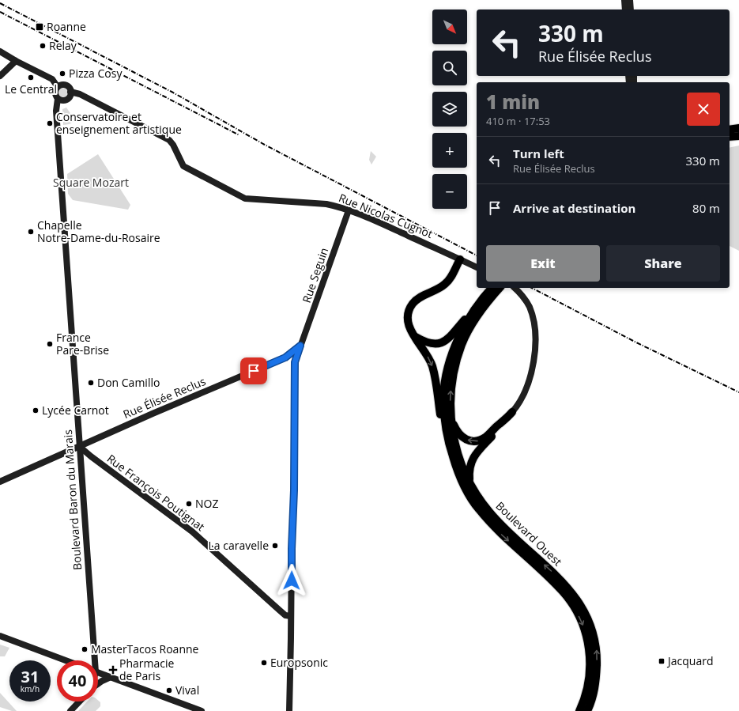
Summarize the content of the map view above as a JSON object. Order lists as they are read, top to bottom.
{
  "streets": {
    "main road": ["Boulevard Ouest"],
    "street": [
      "Rue Nicolas Cugnot",
      "Rue Seguin",
      "Rue Élisée Reclus",
      "Rue François Poutignat",
      "Boulevard Baron du Marais"
    ]
  },
  "crossings": [
    ["Rue Nicolas Cugnot", "Rue Seguin"],
    ["Rue Nicolas Cugnot", "Boulevard Baron du Marais"],
    ["Rue Seguin", "Rue Élisée Reclus"],
    ["Rue Seguin", "Rue François Poutignat"],
    ["Rue Élisée Reclus", "Rue François Poutignat"],
    ["Rue Élisée Reclus", "Boulevard Baron du Marais"],
    ["Rue François Poutignat", "Boulevard Baron du Marais"]
  ],
  "parks": ["Square Mozart"],
  "places": {
    "transit": ["Roanne", "Jacquard"],
    "other": [
      "Relay",
      "Pizza Cosy",
      "Le Central",
      "Conservatoire et enseignement artistique",
      "Chapelle Notre-Dame-du-Rosaire",
      "France Pare-Brise",
      "Don Camillo",
      "Lycée Carnot",
      "NOZ",
      "La caravelle",
      "MasterTacos Roanne",
      "Europsonic",
      "Vival"
    ],
    "health": ["Pharmacie de Paris"]
  },
  "north": "bottom right",
  "page": {
    "map_buttons": ["+", "−"],
    "turn": ["330 m", "Rue Élisée Reclus"],
    "heading": ["1 min", "410 m · 17:53"],
    "list": [
      {
        "name": "Turn left",
        "note": "Rue Élisée Reclus",
        "value": "330 m"
      },
      {
        "name": "Arrive at destination",
        "value": "80 m"
      }
    ],
    "buttons": ["Exit", "Share"],
    "speed": "31 km/h",
    "limit": "40"
  }
}
